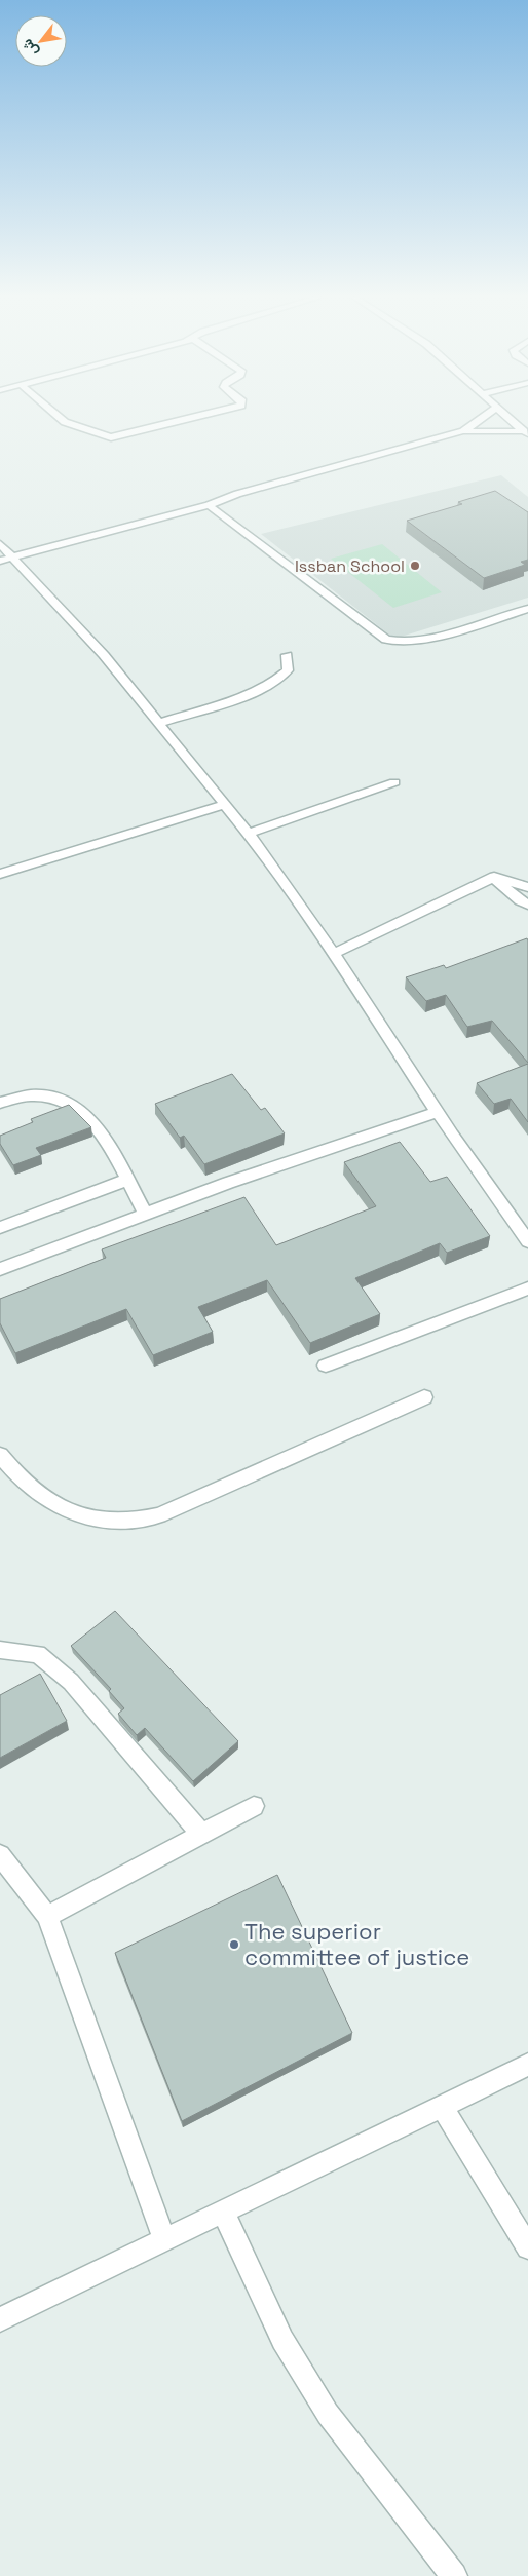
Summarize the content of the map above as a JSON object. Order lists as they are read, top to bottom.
{
  "places": ["Issban School", "The superior committee of justice"],
  "north": "bottom left"
}
